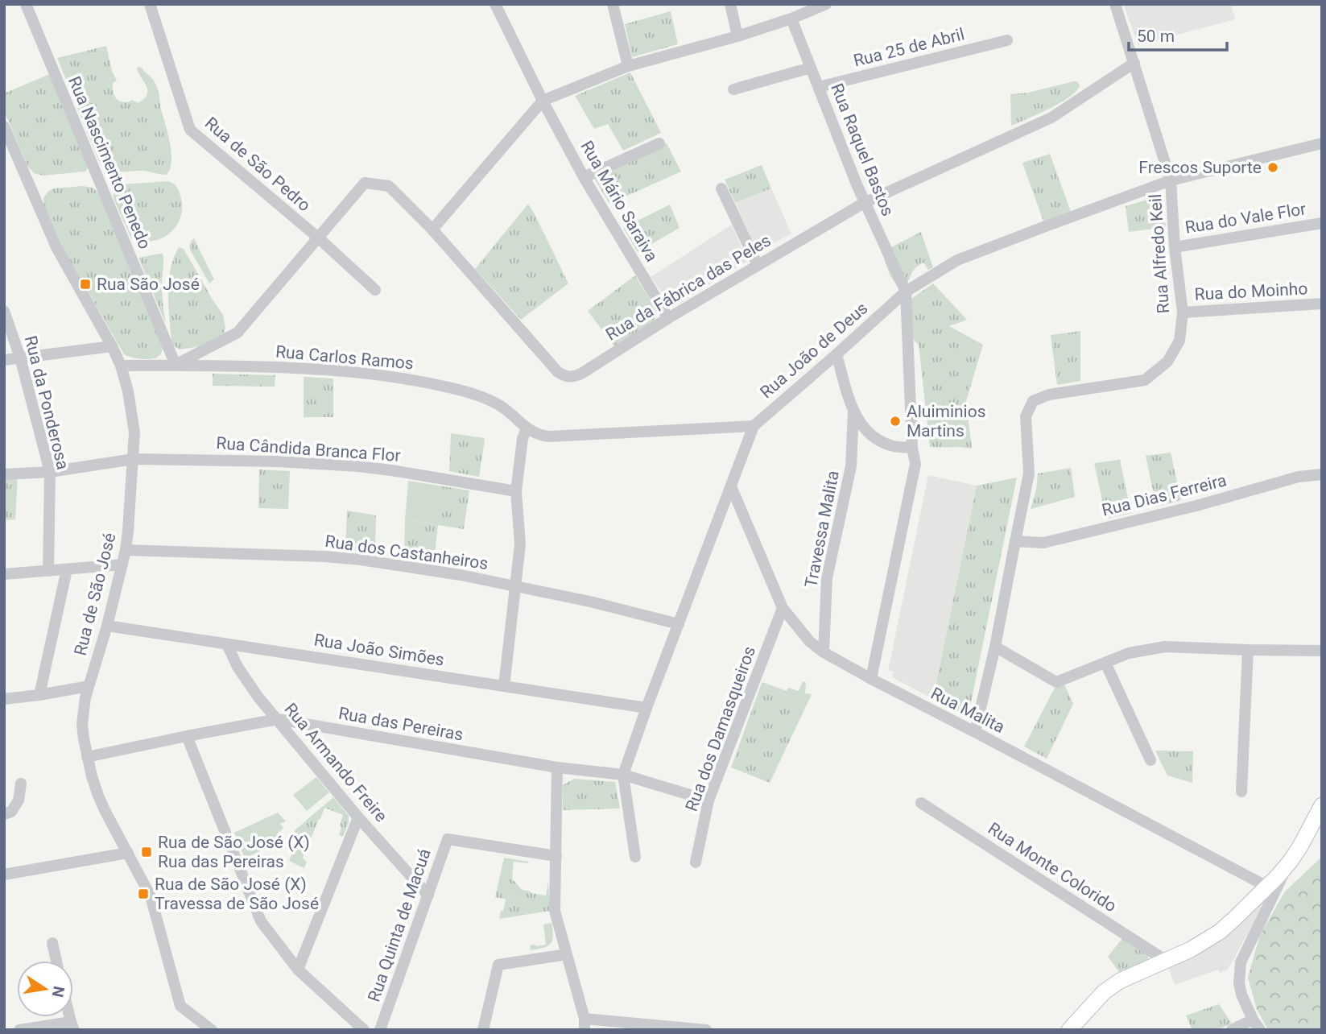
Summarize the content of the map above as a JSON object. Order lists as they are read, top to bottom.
{
  "streets": {
    "street": [
      "Rua 25 de Abril",
      "Rua Raquel Bastos",
      "Rua Nascimento Penedo",
      "Rua de São Pedro",
      "Rua Mário Saraiva",
      "Rua do Vale Flor",
      "Rua Alfredo Keil",
      "Rua da Fábrica das Peles",
      "Rua do Moinho",
      "Rua João de Deus",
      "Rua Carlos Ramos",
      "Rua da Ponderosa",
      "Rua Cândida Branca Flor",
      "Rua Dias Ferreira",
      "Travessa Malita",
      "Rua dos Castanheiros",
      "Rua de São José",
      "Rua João Simões",
      "Rua Malita",
      "Rua das Pereiras",
      "Rua dos Damasqueiros",
      "Rua Armando Freire",
      "Rua Monte Colorido",
      "Rua Quinta de Macuá"
    ]
  },
  "crossings": [
    ["Rua 25 de Abril", "Rua Raquel Bastos"],
    ["Rua Raquel Bastos", "Rua da Fábrica das Peles"],
    ["Rua Raquel Bastos", "Rua João de Deus"],
    ["Rua Nascimento Penedo", "Rua Carlos Ramos"],
    ["Rua Mário Saraiva", "Rua da Fábrica das Peles"],
    ["Rua do Vale Flor", "Rua Alfredo Keil"],
    ["Rua Alfredo Keil", "Rua da Fábrica das Peles"],
    ["Rua Alfredo Keil", "Rua do Moinho"],
    ["Rua Alfredo Keil", "Rua João de Deus"],
    ["Rua Alfredo Keil", "Rua Dias Ferreira"],
    ["Rua Alfredo Keil", "Rua Malita"],
    ["Rua João de Deus", "Rua Carlos Ramos"],
    ["Rua João de Deus", "Travessa Malita"],
    ["Rua João de Deus", "Rua dos Castanheiros"],
    ["Rua João de Deus", "Rua João Simões"],
    ["Rua João de Deus", "Rua Malita"],
    ["Rua João de Deus", "Rua das Pereiras"],
    ["Rua Carlos Ramos", "Rua de São José"],
    ["Rua da Ponderosa", "Rua Cândida Branca Flor"],
    ["Rua Cândida Branca Flor", "Rua de São José"],
    ["Travessa Malita", "Rua Malita"],
    ["Rua dos Castanheiros", "Rua de São José"],
    ["Rua de São José", "Rua João Simões"],
    ["Rua de São José", "Rua das Pereiras"],
    ["Rua João Simões", "Rua Armando Freire"],
    ["Rua Malita", "Rua dos Damasqueiros"],
    ["Rua das Pereiras", "Rua dos Damasqueiros"],
    ["Rua das Pereiras", "Rua Armando Freire"],
    ["Rua Armando Freire", "Rua Quinta de Macuá"]
  ],
  "places": {
    "other": ["Frescos Suporte", "Aluiminios Martins"],
    "transit": ["Rua São José", "Rua de São José (X) Rua das Pereiras", "Rua de São José (X) Travessa de São José"]
  },
  "scale_bar": "50 m",
  "north": "right"
}
